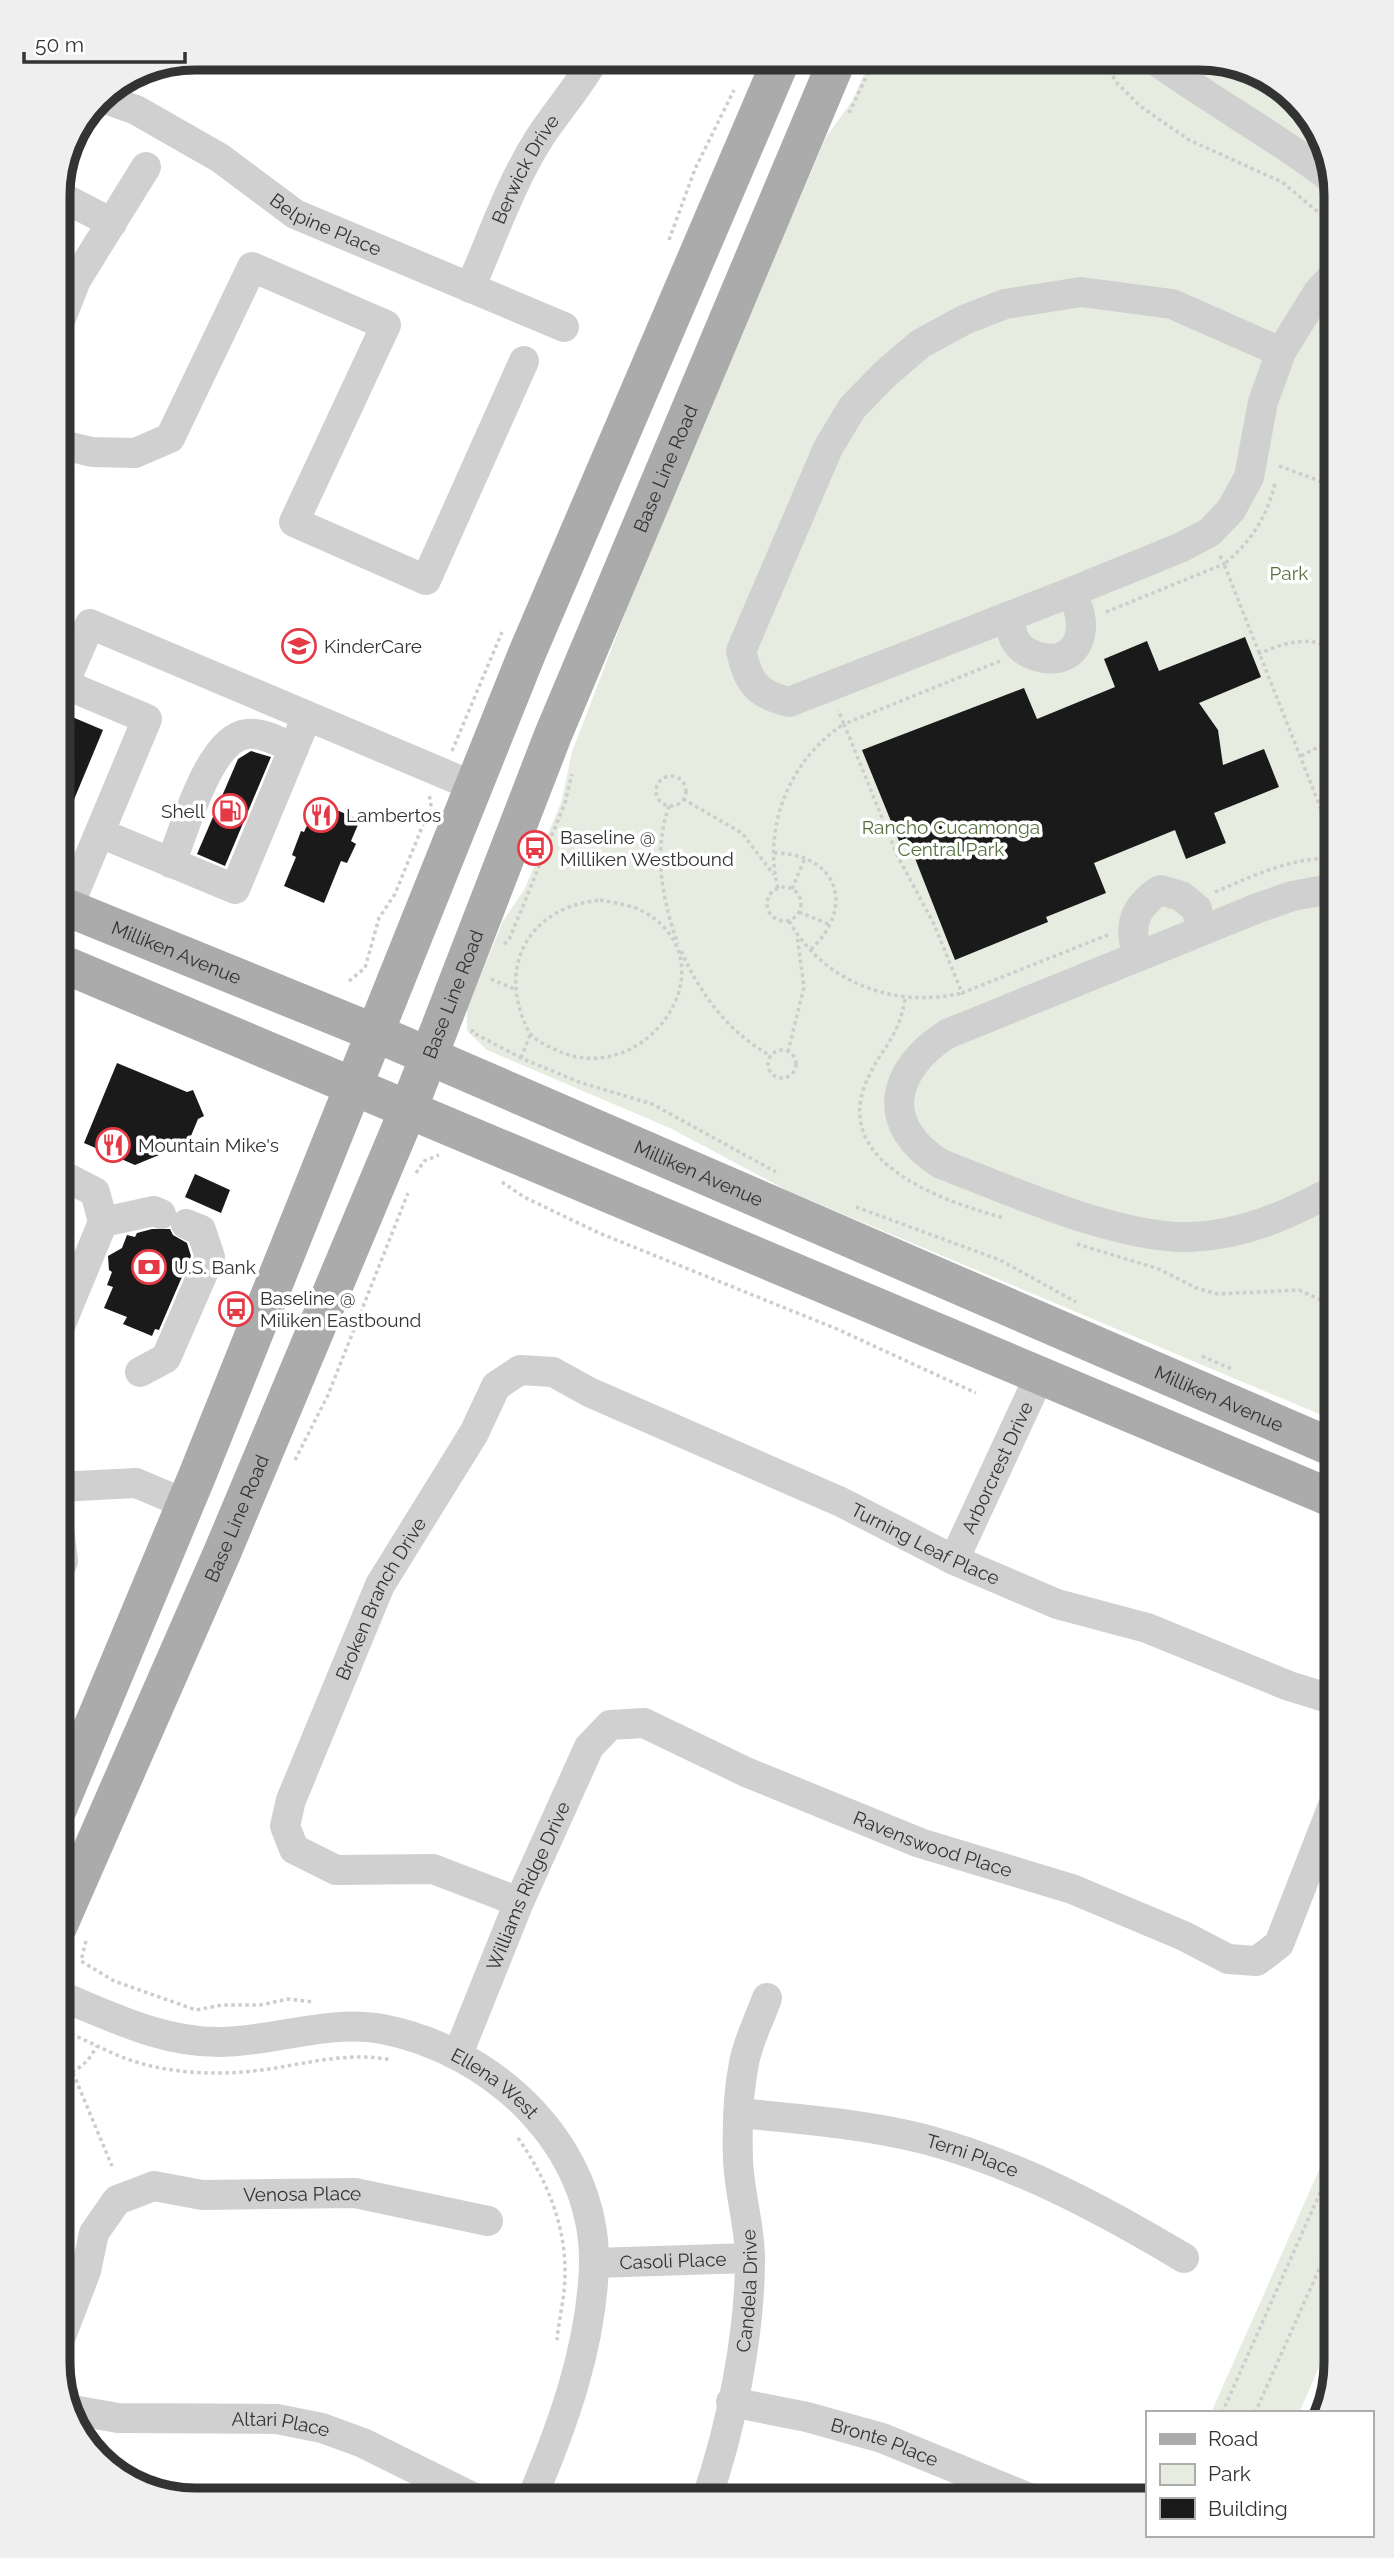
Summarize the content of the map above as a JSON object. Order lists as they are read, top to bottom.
{
  "streets": {
    "main road": ["Base Line Road", "Milliken Avenue"],
    "street": [
      "Berwick Drive",
      "Belpine Place",
      "Arborcrest Drive",
      "Turning Leaf Place",
      "Broken Branch Drive",
      "Ravenswood Place",
      "Williams Ridge Drive",
      "Ellena West",
      "Terni Place",
      "Venosa Place",
      "Casoli Place",
      "Candela Drive",
      "Altari Place",
      "Bronte Place"
    ]
  },
  "crossings": [
    ["Berwick Drive", "Belpine Place"],
    ["Base Line Road", "Milliken Avenue"],
    ["Arborcrest Drive", "Turning Leaf Place"],
    ["Turning Leaf Place", "Broken Branch Drive"],
    ["Broken Branch Drive", "Williams Ridge Drive"],
    ["Ravenswood Place", "Williams Ridge Drive"],
    ["Williams Ridge Drive", "Ellena West"],
    ["Ellena West", "Casoli Place"],
    ["Terni Place", "Candela Drive"],
    ["Casoli Place", "Candela Drive"],
    ["Candela Drive", "Bronte Place"]
  ],
  "parks": ["Park", "Rancho Cucamonga Central Park"],
  "places": {
    "school or university": ["KinderCare"],
    "fuel station": ["Shell"],
    "restaurant": ["Lambertos", "Mountain Mike's"],
    "bus stop": ["Baseline @ Milliken Westbound", "Baseline @ Miliken Eastbound"],
    "bank": ["U.S. Bank"]
  },
  "legend": ["Road", "Park", "Building"],
  "scale_bar": "50 m"
}
